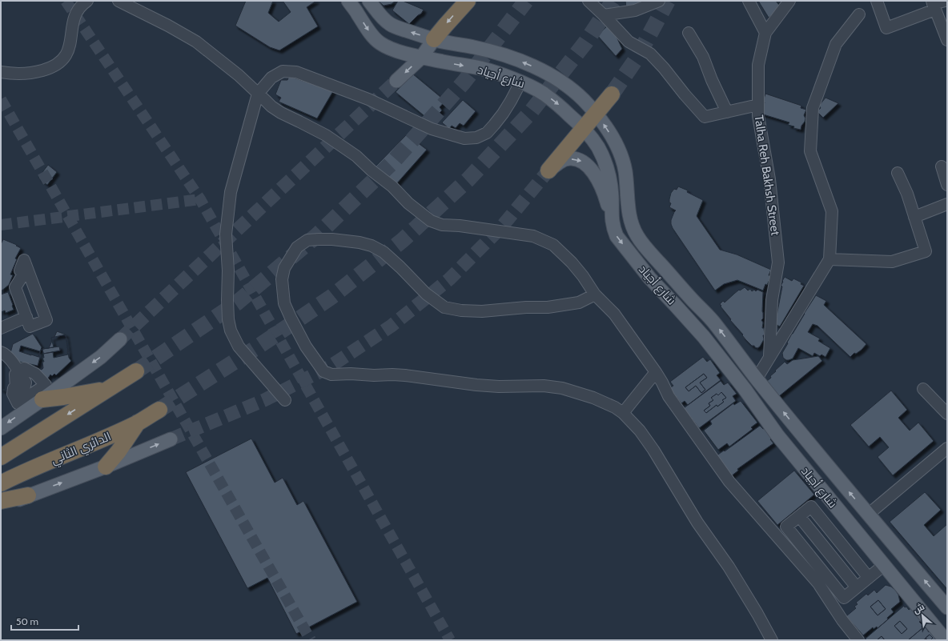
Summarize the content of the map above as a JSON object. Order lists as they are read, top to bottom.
{
  "streets": {
    "highway": ["الدائري الثاني"],
    "main road": ["شارع أجياد"],
    "street": ["Talha Reh Bakhsh Street"]
  },
  "scale_bar": "50 m",
  "north": "top left"
}
